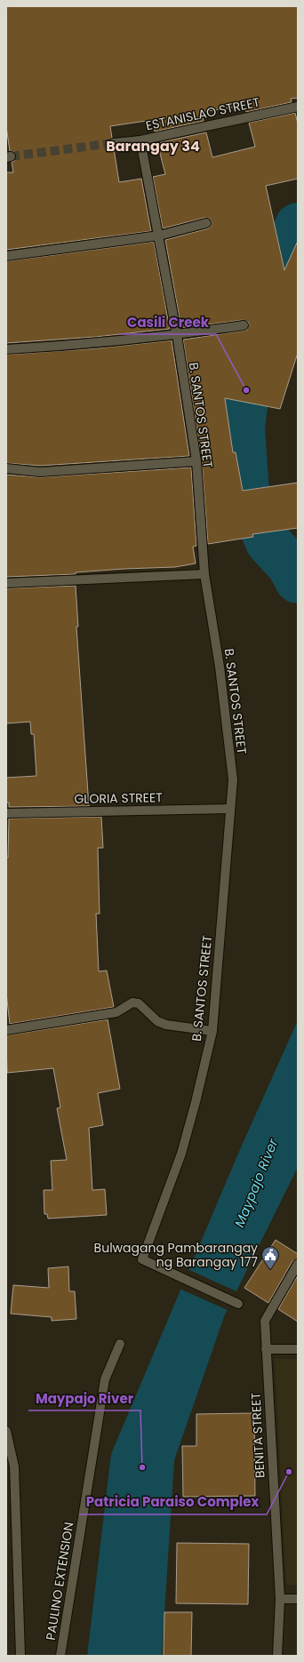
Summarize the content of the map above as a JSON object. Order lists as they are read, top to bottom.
{
  "streets": {
    "street": [
      "ESTANISLAO STREET",
      "B. SANTOS STREET",
      "GLORIA STREET",
      "BENITA STREET",
      "PAULINO EXTENSION"
    ]
  },
  "crossings": [
    ["ESTANISLAO STREET", "B. SANTOS STREET"],
    ["B. SANTOS STREET", "GLORIA STREET"]
  ],
  "districts": ["Barangay 34"],
  "water": ["Maypajo River"],
  "places": {
    "other": ["Casili Creek", "Maypajo River", "Patricia Paraiso Complex"],
    "public building": ["Bulwagang Pambarangay ng Barangay 177"]
  }
}
